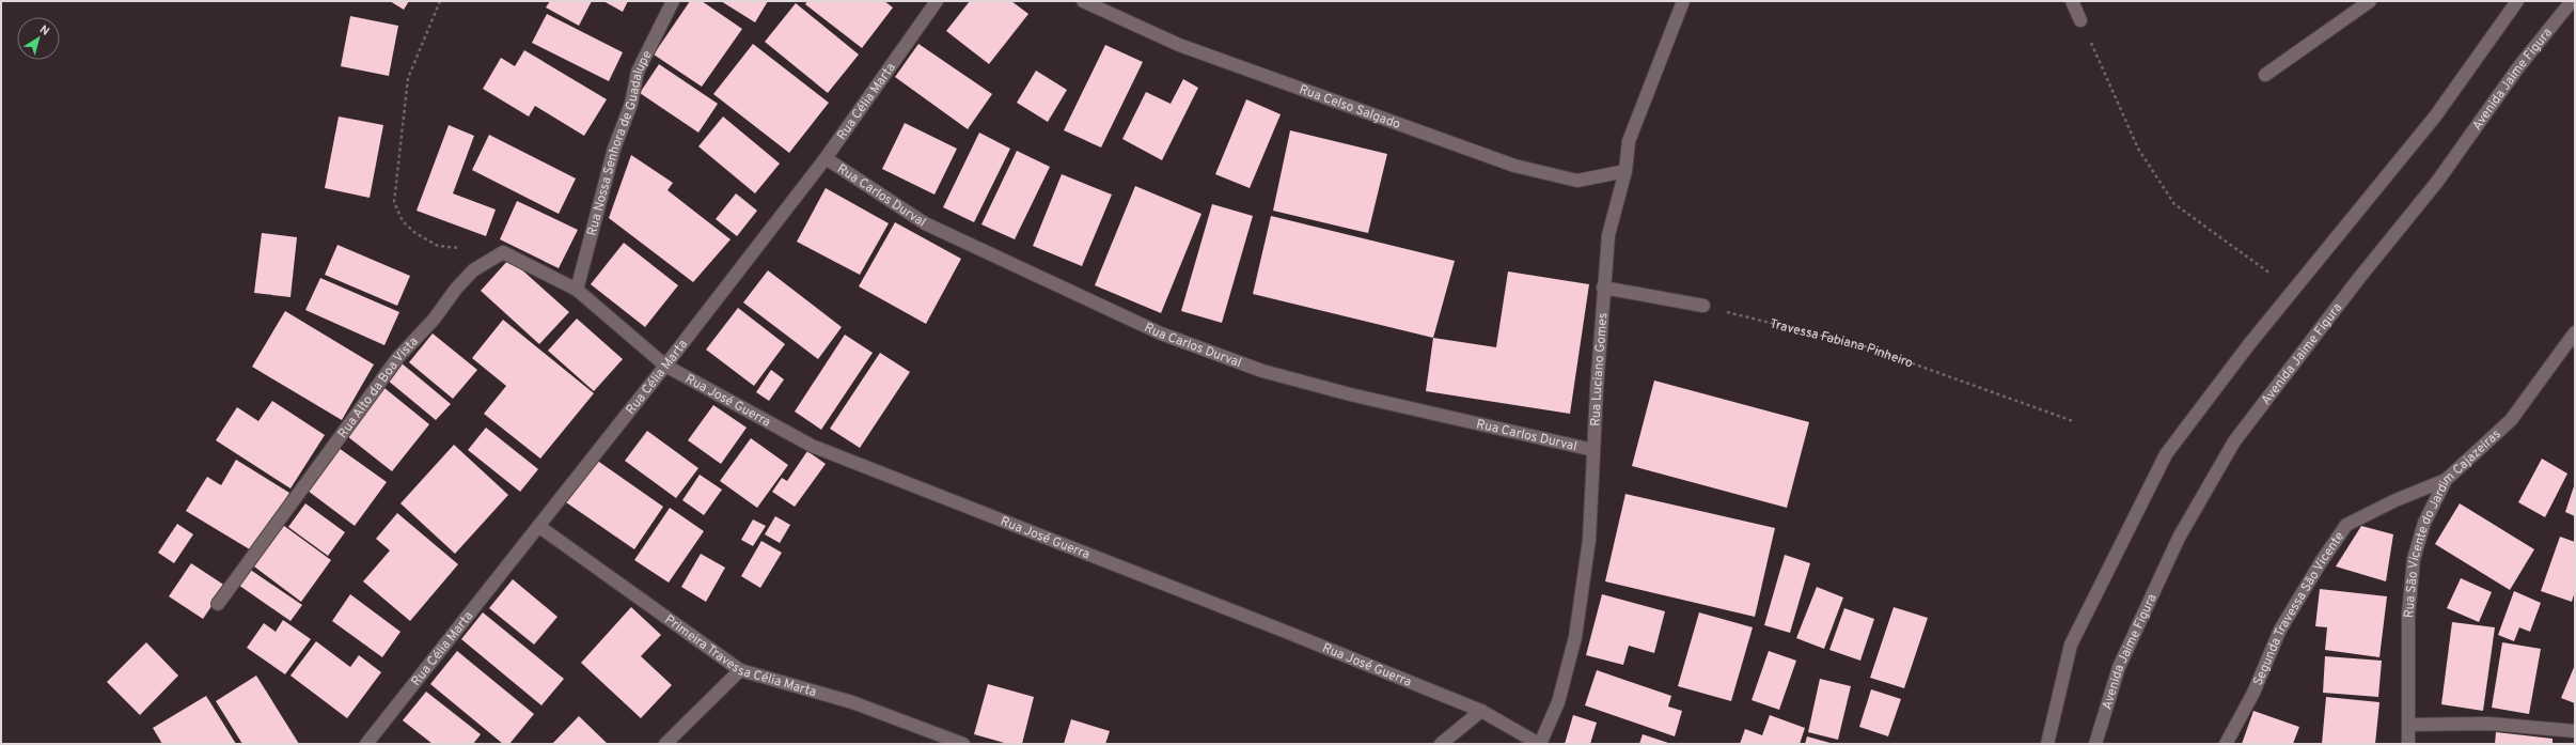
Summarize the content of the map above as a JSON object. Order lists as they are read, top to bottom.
{
  "streets": {
    "street": [
      "Avenida Jaime Figura",
      "Rua Célia Marta",
      "Rua Celso Salgado",
      "Rua Nossa Senhora de Guadalupe",
      "Rua Carlos Durval",
      "Rua Luciano Gomes",
      "Rua Alto da Boa Vista",
      "Rua José Guerra",
      "Rua São Vicente do Jardim Cajazeiras",
      "Segunda Travessa São Vicente",
      "Primeira Travessa Célia Marta"
    ],
    "path": ["Travessa Fabiana Pinheiro"]
  },
  "crossings": [
    ["Rua Célia Marta", "Rua Carlos Durval"],
    ["Rua Célia Marta", "Rua José Guerra"],
    ["Rua Célia Marta", "Primeira Travessa Célia Marta"],
    ["Rua Celso Salgado", "Rua Luciano Gomes"],
    ["Rua Nossa Senhora de Guadalupe", "Rua José Guerra"],
    ["Rua Carlos Durval", "Rua Luciano Gomes"],
    ["Rua Luciano Gomes", "Rua José Guerra"],
    ["Rua São Vicente do Jardim Cajazeiras", "Segunda Travessa São Vicente"]
  ],
  "north": "top right"
}
